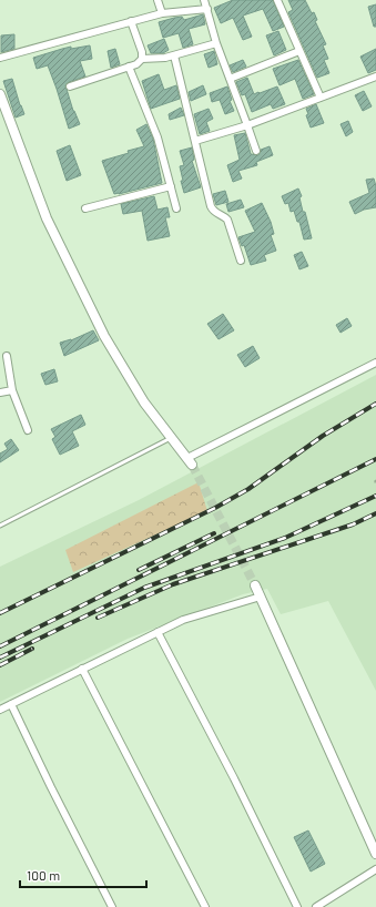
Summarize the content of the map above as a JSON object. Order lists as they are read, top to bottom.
{
  "scale_bar": "100 m"
}
